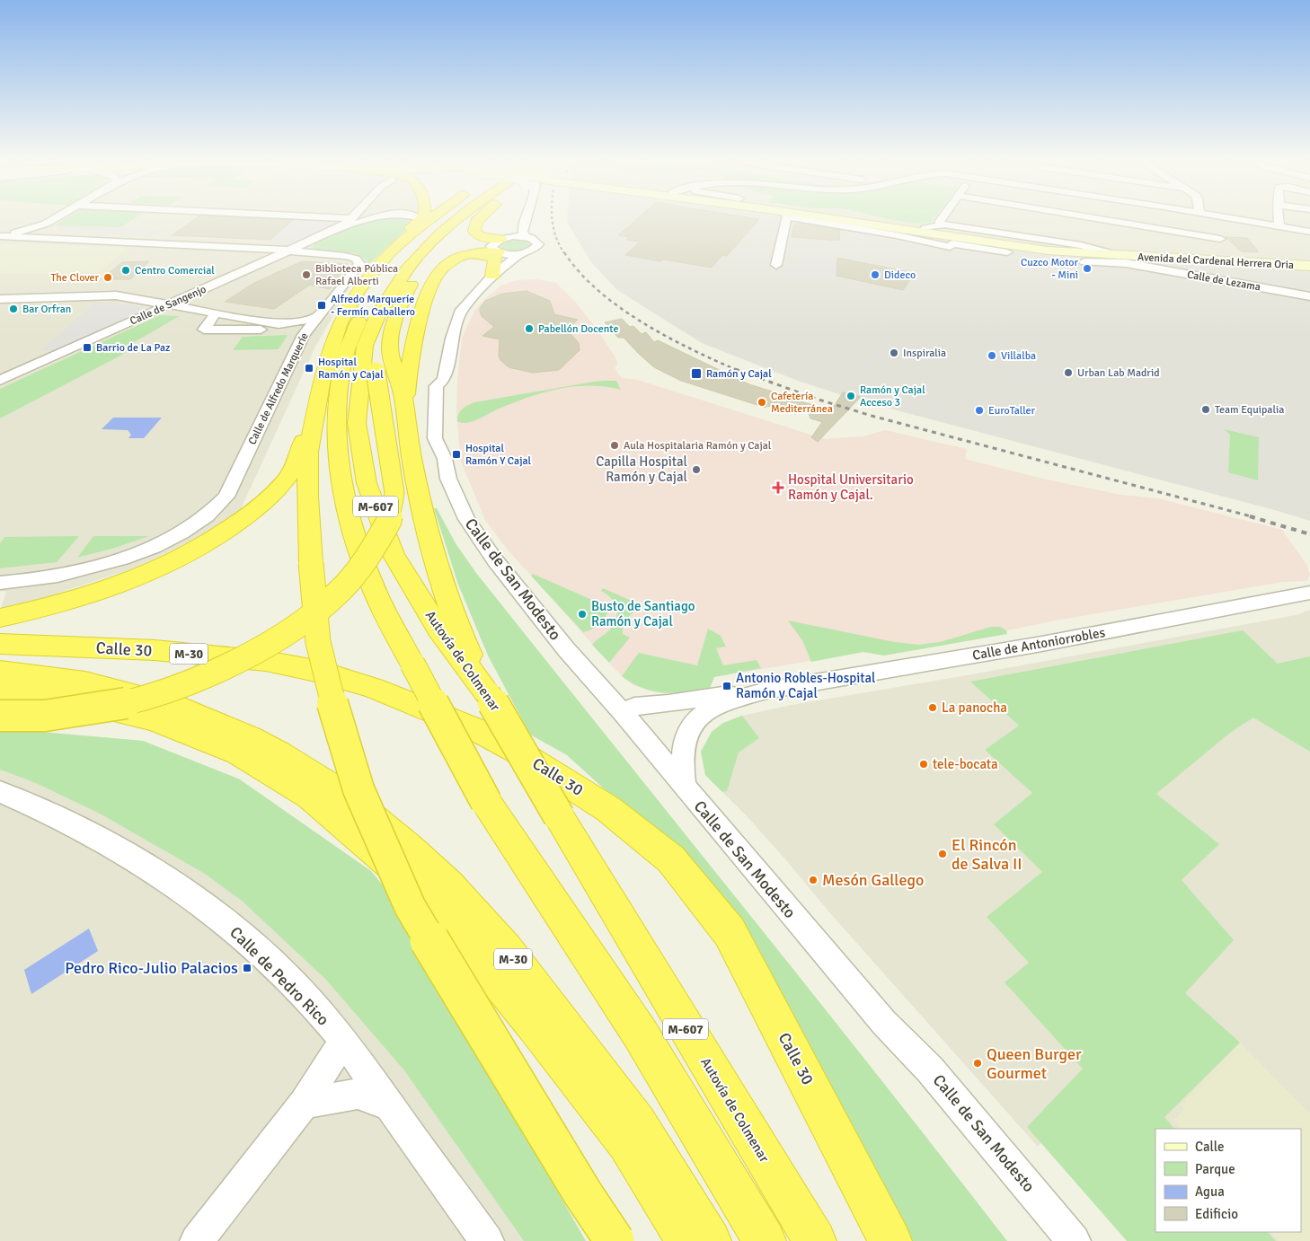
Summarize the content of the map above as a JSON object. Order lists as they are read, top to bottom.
{
  "streets": {
    "highway": [
      "M-607",
      "Calle 30",
      "M-30",
      "Autovía de Colmenar"
    ],
    "main road": ["Avenida del Cardenal Herrera Oria"],
    "street": [
      "Calle de Lezama",
      "Calle de Sangenjo",
      "Calle de Alfredo Marqueríe",
      "Calle de San Modesto",
      "Calle de Antoniorrobles",
      "Calle de Pedro Rico"
    ]
  },
  "crossings": [
    ["Avenida del Cardenal Herrera Oria", "Calle de Lezama"],
    ["Calle de Sangenjo", "Calle de Alfredo Marqueríe"],
    ["Calle de San Modesto", "Calle de Antoniorrobles"]
  ],
  "places": {
    "other": [
      "Cuzco Motor - Mini",
      "Centro Comercial",
      "Biblioteca Pública Rafael Alberti",
      "Dideco",
      "The Clover",
      "Bar Orfran",
      "Pabellón Docente",
      "Inspiralia",
      "Villalba",
      "Urban Lab Madrid",
      "Ramón y Cajal Acceso 3",
      "Cafetería Mediterránea",
      "Team Equipalia",
      "EuroTaller",
      "Aula Hospitalaria Ramón y Cajal",
      "Capilla Hospital Ramón y Cajal",
      "Busto de Santiago Ramón y Cajal",
      "La panocha",
      "tele-bocata",
      "El Rincón de Salva II",
      "Mesón Gallego",
      "Queen Burger Gourmet"
    ],
    "transit": [
      "Alfredo Marqueríe - Fermín Caballero",
      "Barrio de La Paz",
      "Hospital Ramón y Cajal",
      "Ramón y Cajal",
      "Hospital Ramón Y Cajal",
      "Antonio Robles-Hospital Ramón y Cajal",
      "Pedro Rico-Julio Palacios"
    ],
    "health": ["Hospital Universitario Ramón y Cajal."]
  },
  "legend": [
    "Calle",
    "Parque",
    "Agua",
    "Edificio"
  ]
}
